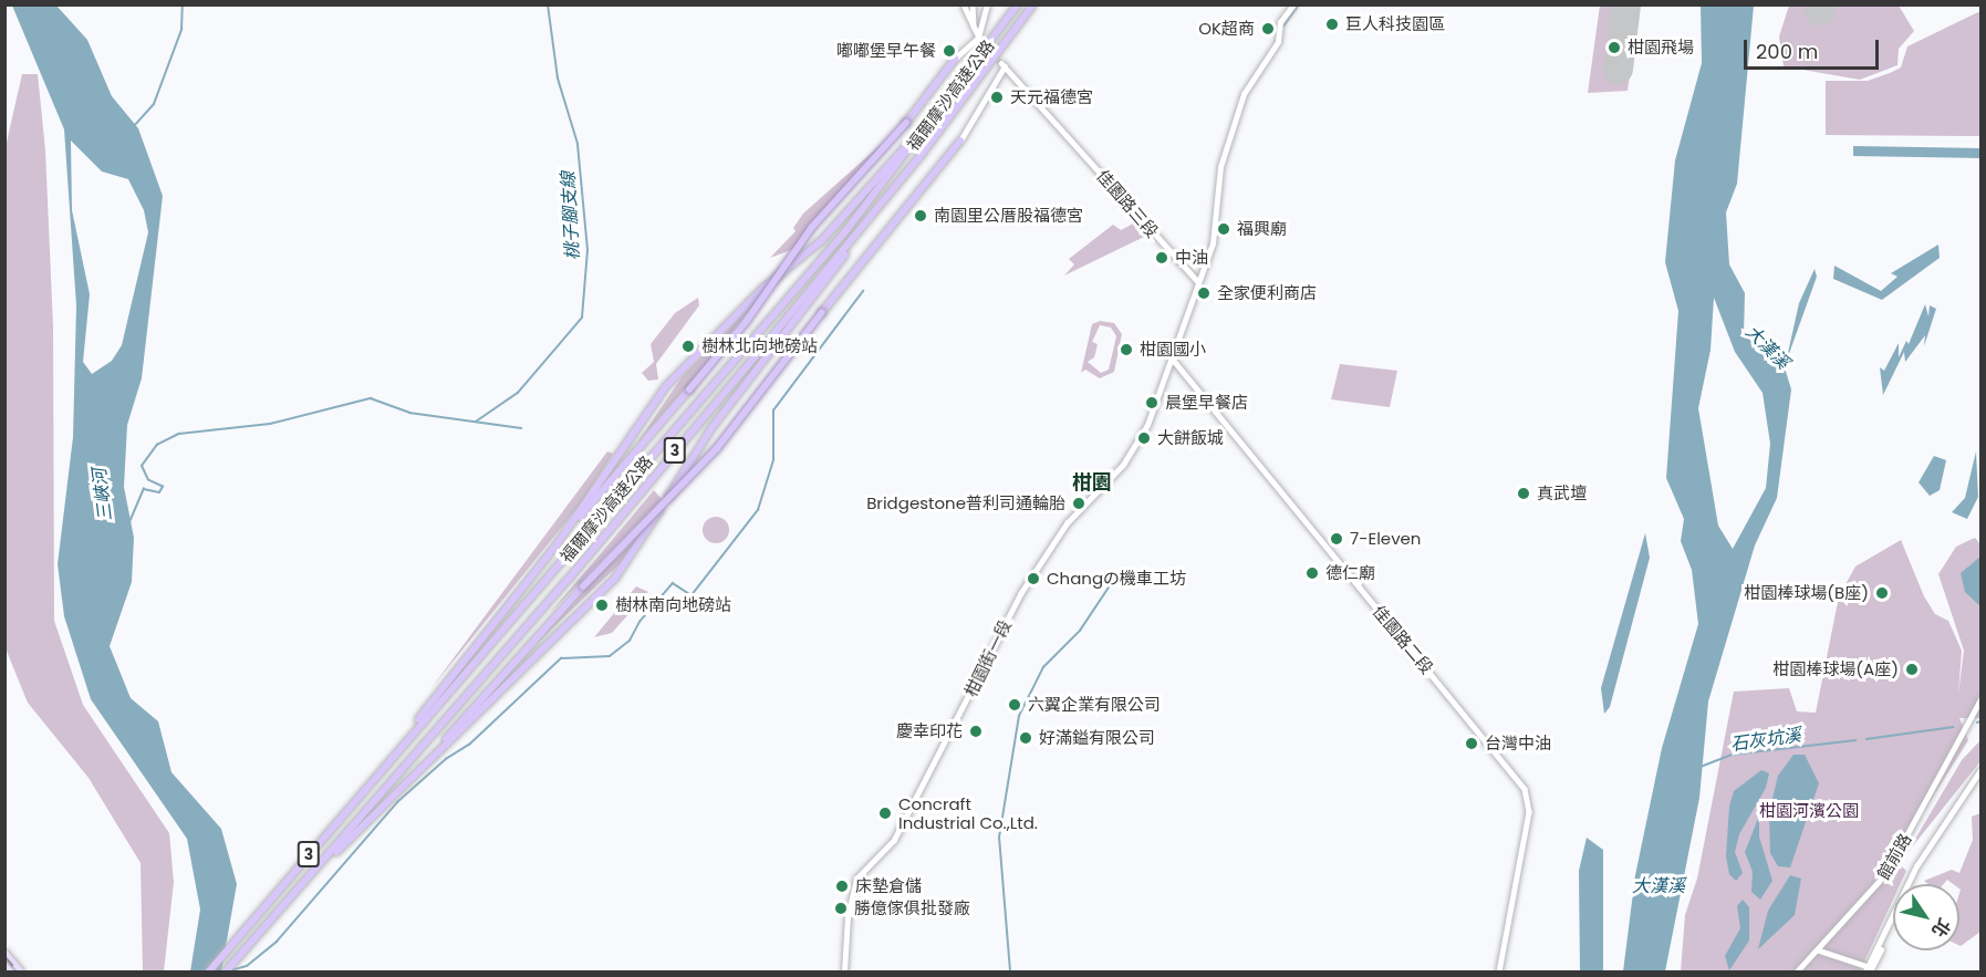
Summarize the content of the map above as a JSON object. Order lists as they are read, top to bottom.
{
  "streets": {
    "highway": ["福爾摩沙高速公路", "3"],
    "street": [
      "佳園路三段",
      "佳園路二段",
      "柑園街一段",
      "館前路"
    ]
  },
  "crossings": [
    ["佳園路二段", "柑園街一段"]
  ],
  "districts": ["柑園"],
  "water": [
    "桃子腳支線",
    "大漢溪",
    "三峽河",
    "石灰坑溪"
  ],
  "parks": ["柑園河濱公園"],
  "places": [
    "巨人科技園區",
    "OK超商",
    "柑園飛場",
    "嘟嘟堡早午餐",
    "天元福德宮",
    "南園里公厝股福德宮",
    "福興廟",
    "中油",
    "全家便利商店",
    "樹林北向地磅站",
    "柑園國小",
    "晨堡早餐店",
    "大餅飯城",
    "真武壇",
    "Bridgestone普利司通輪胎",
    "7-Eleven",
    "德仁廟",
    "Changの機車工坊",
    "柑園棒球場(B座)",
    "樹林南向地磅站",
    "柑園棒球場(A座)",
    "六翼企業有限公司",
    "慶幸印花",
    "好滿鎰有限公司",
    "台灣中油",
    "Concraft Industrial Co.,Ltd.",
    "床墊倉儲",
    "勝億傢俱批發廠"
  ],
  "scale_bar": "200 m",
  "north": "bottom right"
}
